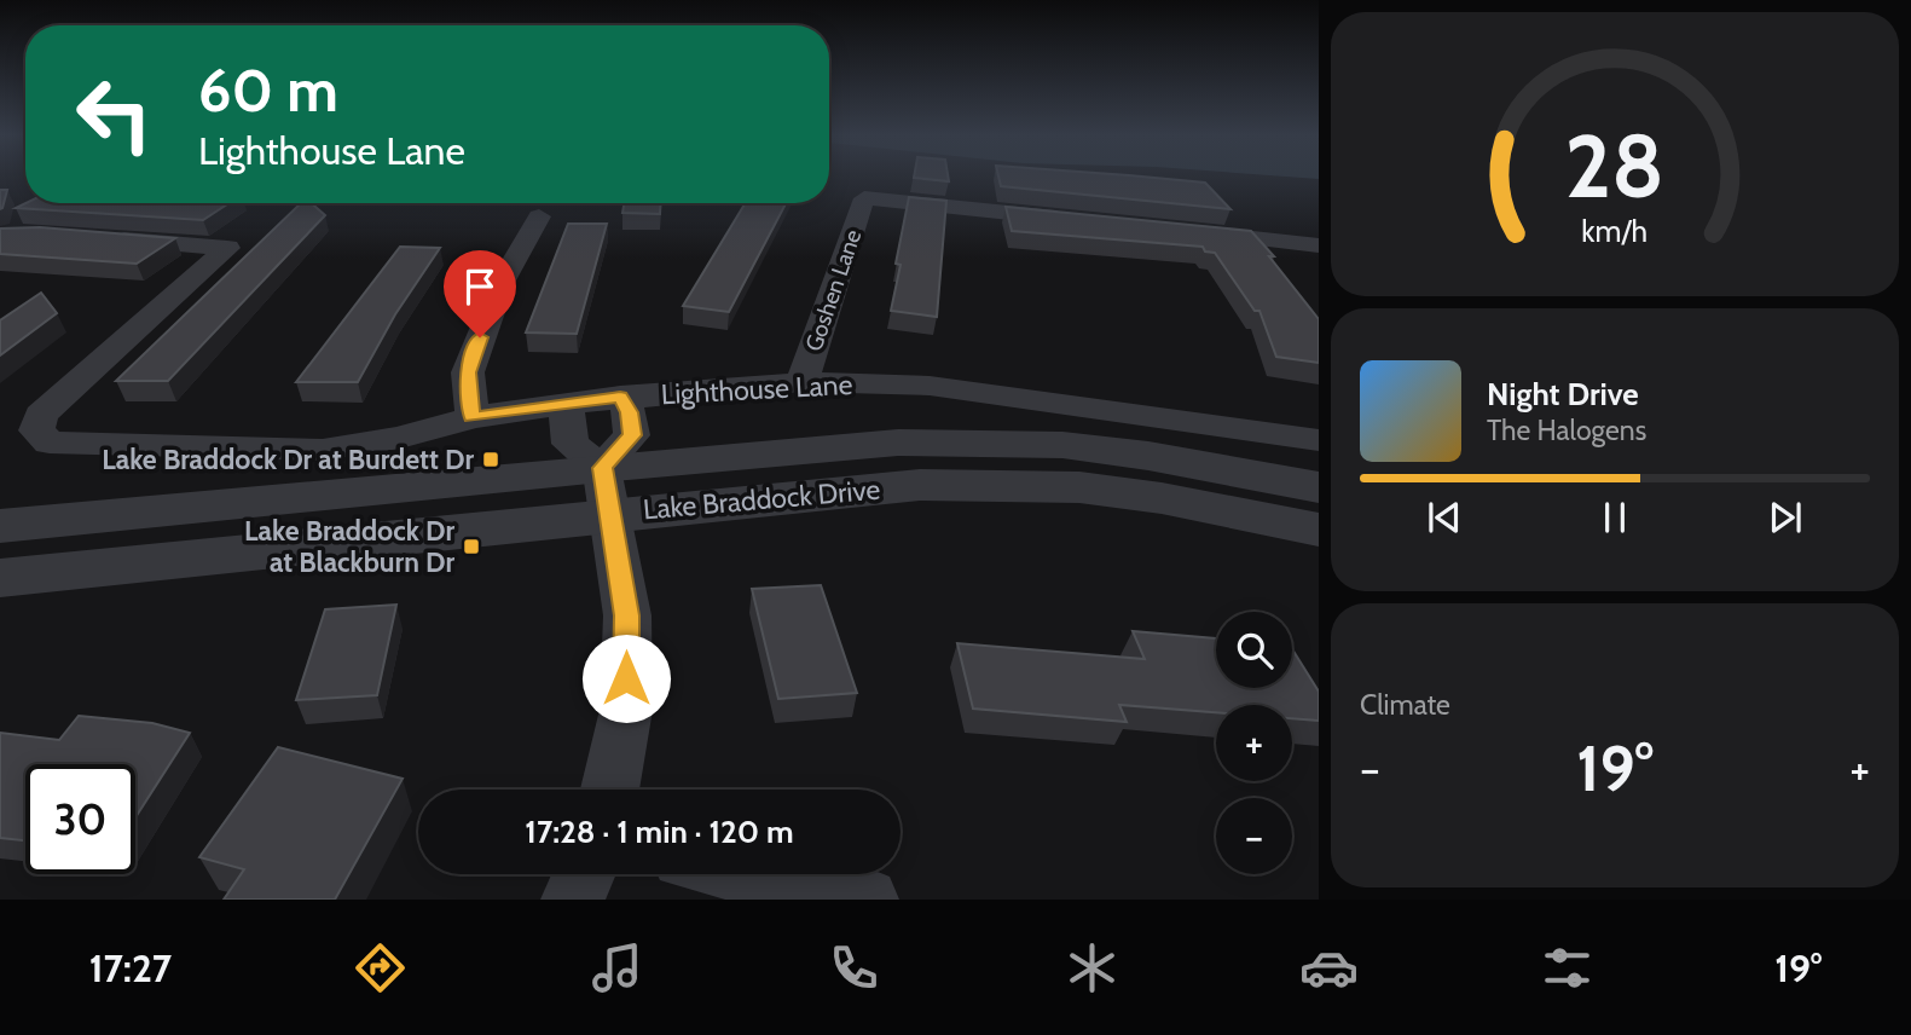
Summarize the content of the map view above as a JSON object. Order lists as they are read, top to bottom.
{
  "streets": {
    "street": ["Goshen Lane", "Lighthouse Lane", "Lake Braddock Drive"]
  },
  "crossings": [
    ["Goshen Lane", "Lighthouse Lane"]
  ],
  "places": {
    "transit": ["Lake Braddock Dr at Burdett Dr", "Lake Braddock Dr at Blackburn Dr"]
  },
  "page": {
    "turn": ["60 m", "Lighthouse Lane"],
    "song": ["Night Drive", "The Halogens"],
    "tile": "Climate",
    "map_buttons": ["+", "−"],
    "heat": ["−", "19°", "+"],
    "limit": "30",
    "trip": "17:28 · 1 min · 120 m",
    "tabs": ["17:27", "19°"],
    "gauge": ["28", "km/h"]
  }
}
